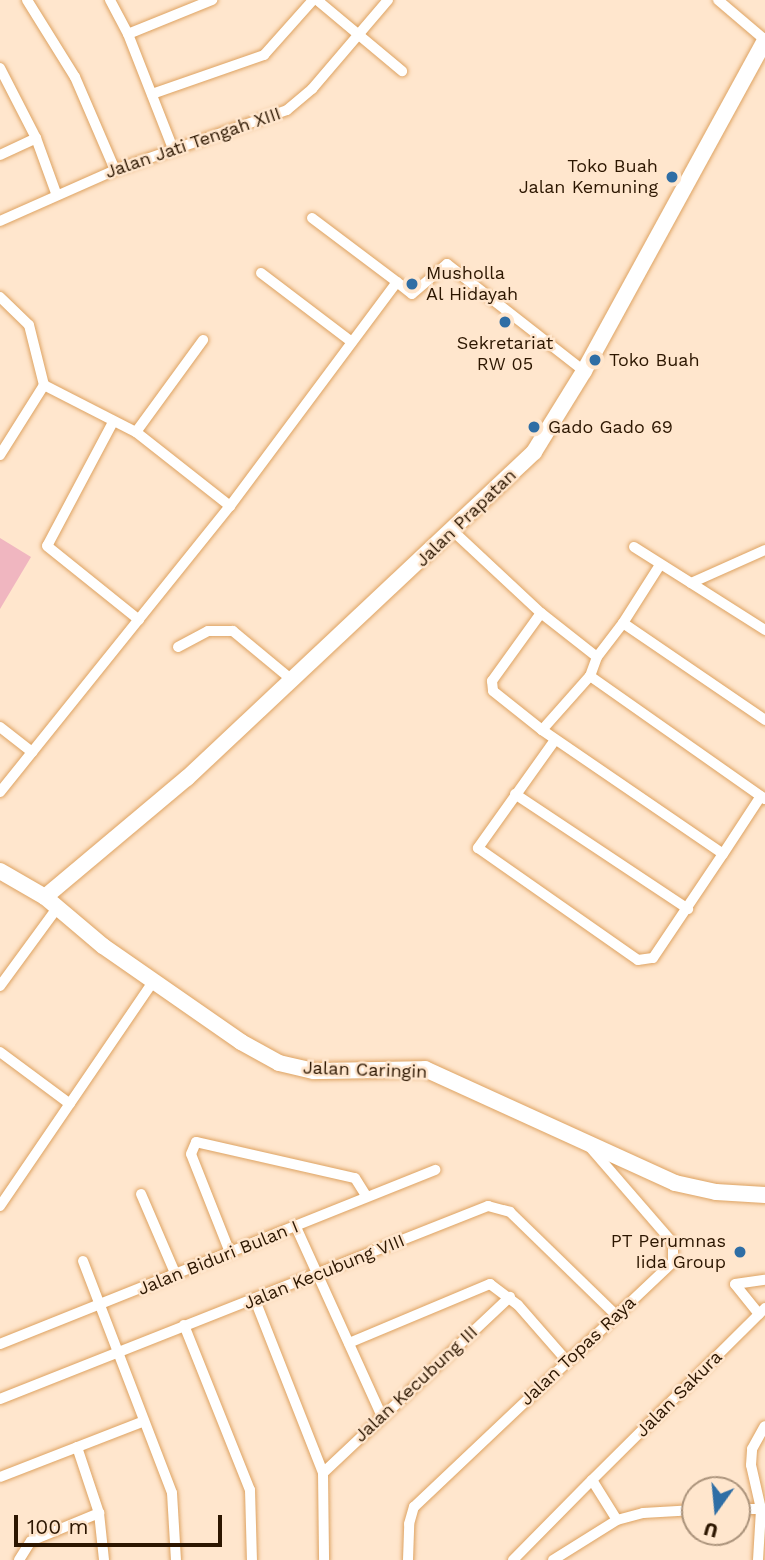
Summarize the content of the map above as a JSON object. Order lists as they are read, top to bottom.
{
  "streets": {
    "main road": ["Jalan Prapatan", "Jalan Caringin"],
    "street": [
      "Jalan Jati Tengah XIII",
      "Jalan Biduri Bulan I",
      "Jalan Kecubung VIII",
      "Jalan Topas Raya",
      "Jalan Kecubung III",
      "Jalan Sakura"
    ]
  },
  "crossings": [
    ["Jalan Prapatan", "Jalan Caringin"],
    ["Jalan Caringin", "Jalan Topas Raya"],
    ["Jalan Kecubung VIII", "Jalan Topas Raya"]
  ],
  "places": [
    "Toko Buah Jalan Kemuning",
    "Musholla Al Hidayah",
    "Sekretariat RW 05",
    "Toko Buah",
    "Gado Gado 69",
    "PT Perumnas Iida Group"
  ],
  "scale_bar": "100 m",
  "north": "bottom"
}
